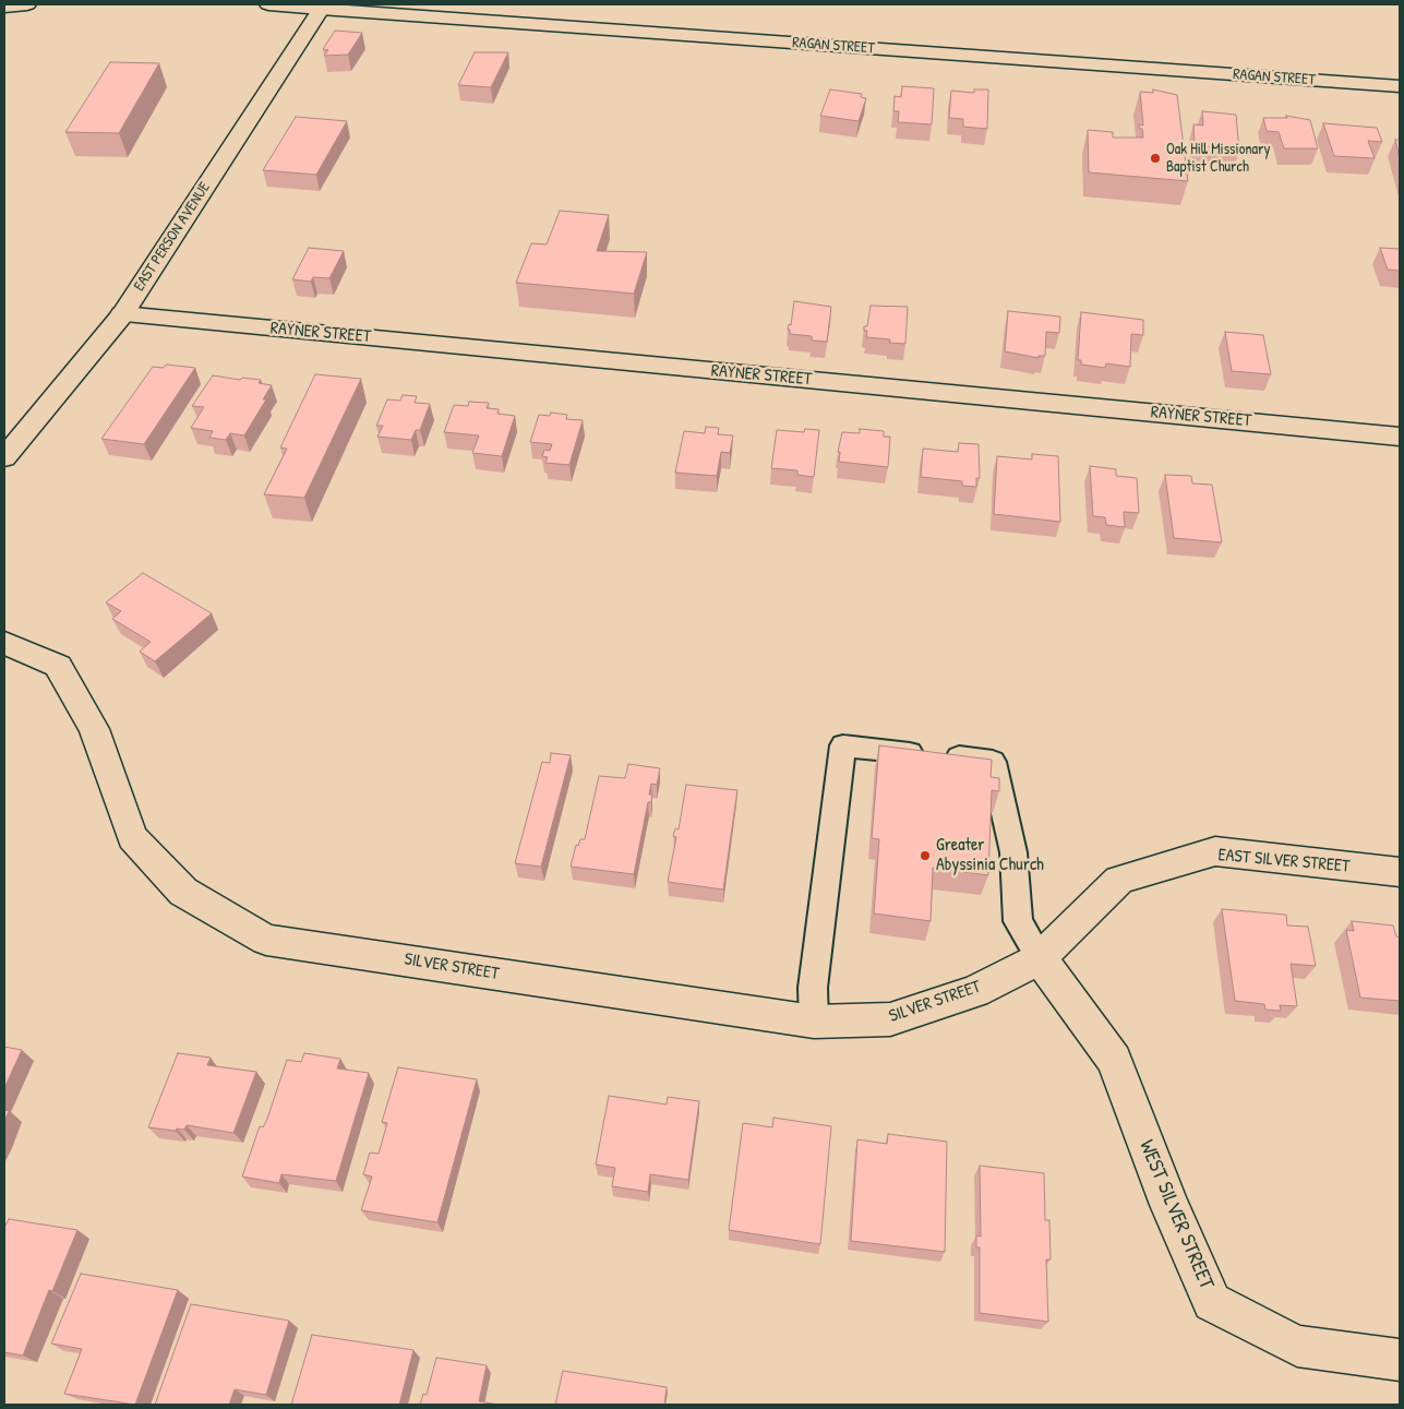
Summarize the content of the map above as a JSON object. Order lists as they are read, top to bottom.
{
  "streets": {
    "street": [
      "RAGAN STREET",
      "EAST PERSON AVENUE",
      "RAYNER STREET",
      "EAST SILVER STREET",
      "SILVER STREET",
      "WEST SILVER STREET"
    ]
  },
  "crossings": [
    ["RAGAN STREET", "EAST PERSON AVENUE"],
    ["EAST PERSON AVENUE", "RAYNER STREET"],
    ["EAST SILVER STREET", "SILVER STREET"],
    ["EAST SILVER STREET", "WEST SILVER STREET"],
    ["SILVER STREET", "WEST SILVER STREET"]
  ],
  "places": ["Oak Hill Missionary Baptist Church", "Greater Abyssinia Church"]
}
